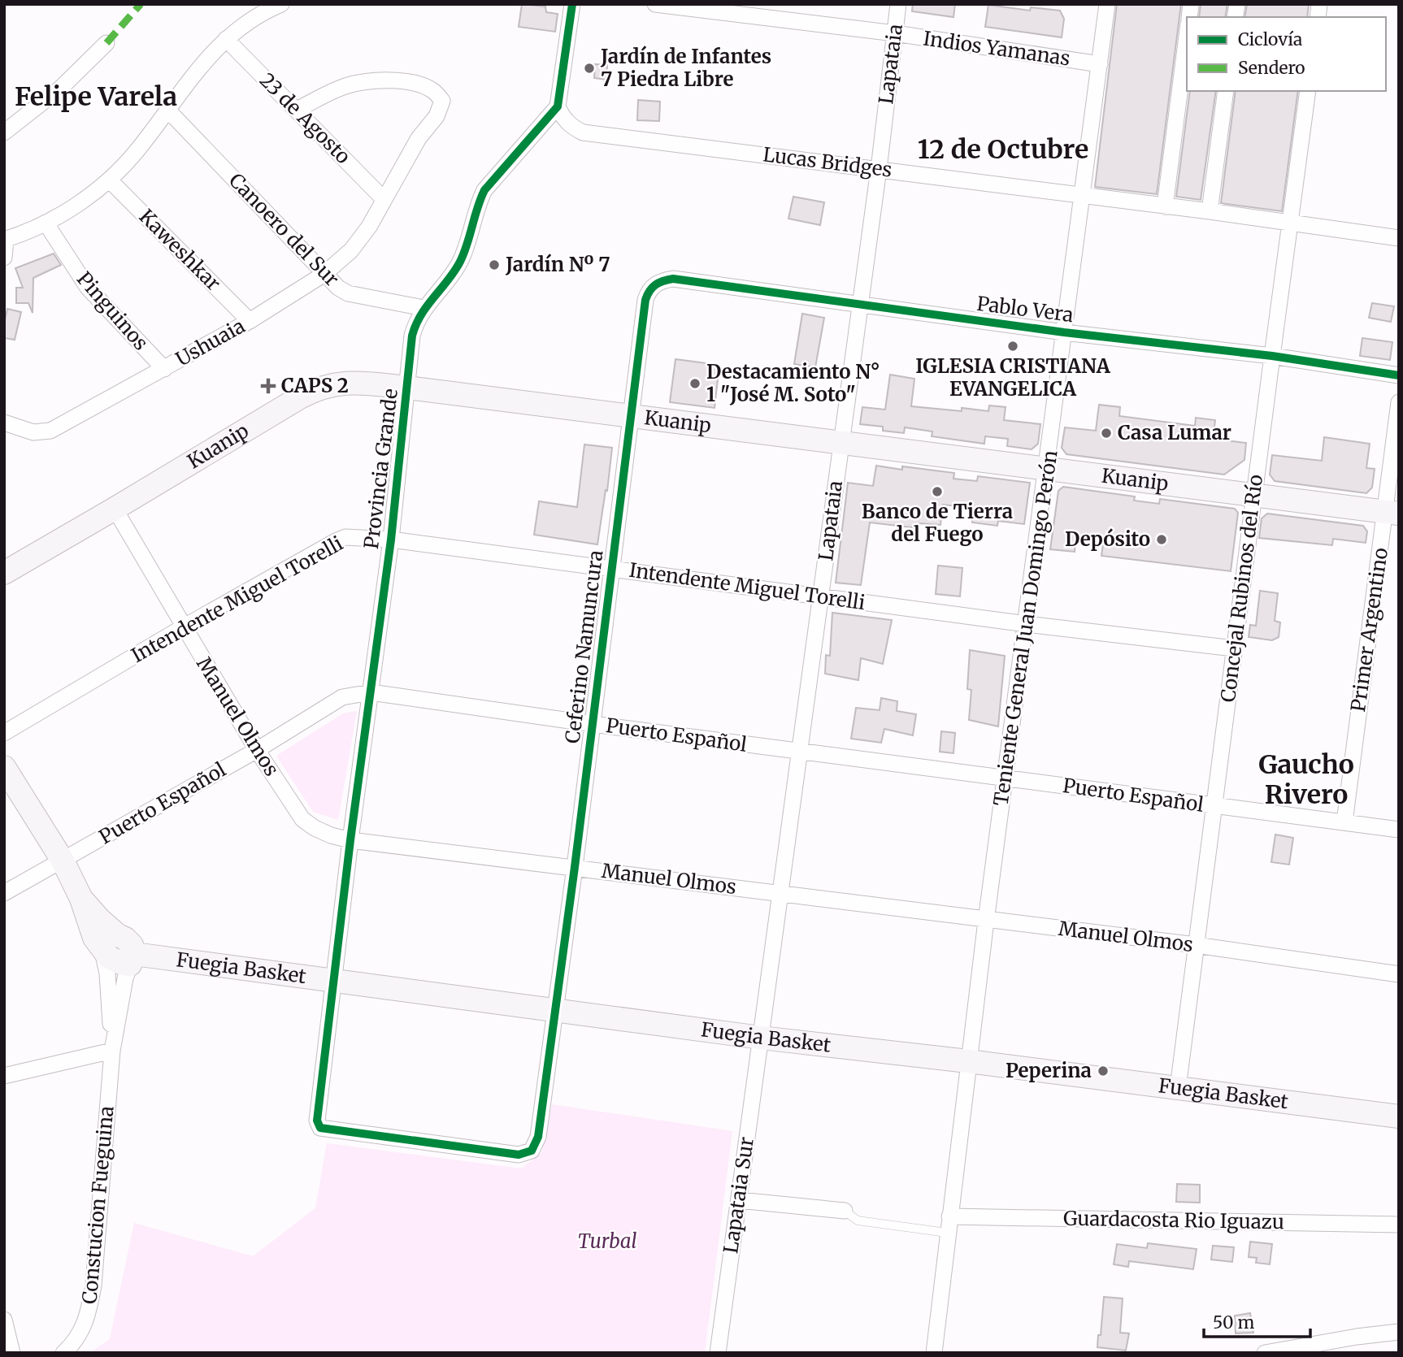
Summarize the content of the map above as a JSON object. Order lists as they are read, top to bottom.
{
  "streets": {
    "main road": ["Kuanip", "Fuegia Basket"],
    "street": [
      "Indios Yamanas",
      "Lapataia",
      "23 de Agosto",
      "Lucas Bridges",
      "Canoero del Sur",
      "Kaweshkar",
      "Pablo Vera",
      "Pinguinos",
      "Ushuaia",
      "Provincia Grande",
      "Intendente Miguel Torelli",
      "Concejal Rubinos del Río",
      "Teniente General Juan Domingo Perón",
      "Primer Argentino",
      "Ceferino Namuncura",
      "Manuel Olmos",
      "Puerto Español",
      "Lapataia Sur",
      "Constucion Fueguina",
      "Guardacosta Rio Iguazu"
    ]
  },
  "crossings": [
    ["Indios Yamanas", "Lapataia"],
    ["Indios Yamanas", "Teniente General Juan Domingo Perón"],
    ["Lapataia", "Lucas Bridges"],
    ["Lapataia", "Pablo Vera"],
    ["Lapataia", "Kuanip"],
    ["Lapataia", "Intendente Miguel Torelli"],
    ["Lapataia", "Manuel Olmos"],
    ["Lapataia", "Puerto Español"],
    ["Lapataia", "Fuegia Basket"],
    ["Lapataia", "Lapataia Sur"],
    ["23 de Agosto", "Ushuaia"],
    ["Lucas Bridges", "Provincia Grande"],
    ["Lucas Bridges", "Concejal Rubinos del Río"],
    ["Lucas Bridges", "Teniente General Juan Domingo Perón"],
    ["Canoero del Sur", "Ushuaia"],
    ["Canoero del Sur", "Provincia Grande"],
    ["Kaweshkar", "Ushuaia"],
    ["Pablo Vera", "Concejal Rubinos del Río"],
    ["Pablo Vera", "Teniente General Juan Domingo Perón"],
    ["Pablo Vera", "Ceferino Namuncura"],
    ["Pinguinos", "Ushuaia"],
    ["Kuanip", "Provincia Grande"],
    ["Kuanip", "Concejal Rubinos del Río"],
    ["Kuanip", "Teniente General Juan Domingo Perón"],
    ["Kuanip", "Primer Argentino"],
    ["Kuanip", "Ceferino Namuncura"],
    ["Kuanip", "Manuel Olmos"],
    ["Provincia Grande", "Intendente Miguel Torelli"],
    ["Provincia Grande", "Ceferino Namuncura"],
    ["Provincia Grande", "Manuel Olmos"],
    ["Provincia Grande", "Puerto Español"],
    ["Provincia Grande", "Fuegia Basket"],
    ["Intendente Miguel Torelli", "Concejal Rubinos del Río"],
    ["Intendente Miguel Torelli", "Teniente General Juan Domingo Perón"],
    ["Intendente Miguel Torelli", "Ceferino Namuncura"],
    ["Intendente Miguel Torelli", "Manuel Olmos"],
    ["Concejal Rubinos del Río", "Manuel Olmos"],
    ["Concejal Rubinos del Río", "Puerto Español"],
    ["Concejal Rubinos del Río", "Fuegia Basket"],
    ["Teniente General Juan Domingo Perón", "Manuel Olmos"],
    ["Teniente General Juan Domingo Perón", "Puerto Español"],
    ["Teniente General Juan Domingo Perón", "Fuegia Basket"],
    ["Teniente General Juan Domingo Perón", "Guardacosta Rio Iguazu"],
    ["Primer Argentino", "Puerto Español"],
    ["Ceferino Namuncura", "Manuel Olmos"],
    ["Ceferino Namuncura", "Puerto Español"],
    ["Ceferino Namuncura", "Fuegia Basket"],
    ["Manuel Olmos", "Puerto Español"],
    ["Fuegia Basket", "Lapataia Sur"]
  ],
  "districts": ["Felipe Varela", "12 de Octubre", "Gaucho Rivero"],
  "parks": ["Turbal"],
  "places": {
    "other": [
      "Jardín de Infantes 7 Piedra Libre",
      "Jardín Nº 7",
      "IGLESIA CRISTIANA EVANGELICA",
      "Destacamiento N° 1 \"José M. Soto\"",
      "Casa Lumar",
      "Banco de Tierra del Fuego",
      "Depósito",
      "Peperina"
    ],
    "health": ["CAPS 2"]
  },
  "legend": ["Ciclovía", "Sendero"],
  "scale_bar": "50 m"
}
